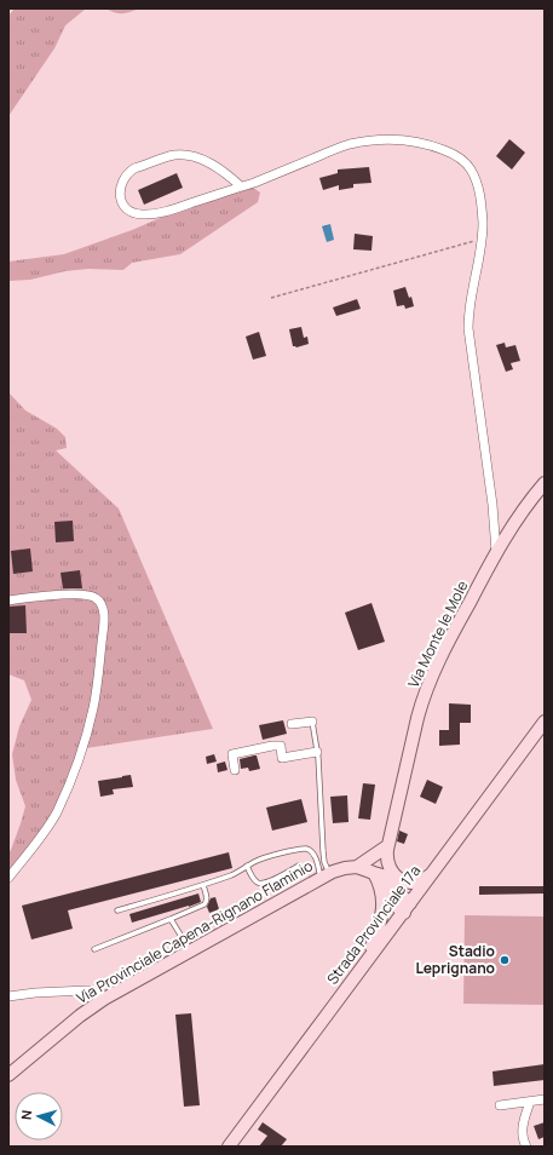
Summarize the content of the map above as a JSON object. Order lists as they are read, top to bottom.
{
  "streets": {
    "street": ["Via Monte le Mole", "Strada Provinciale 17a", "Via Provinciale Capena-Rignano Flaminio"]
  },
  "places": ["Stadio Leprignano"],
  "north": "left"
}
